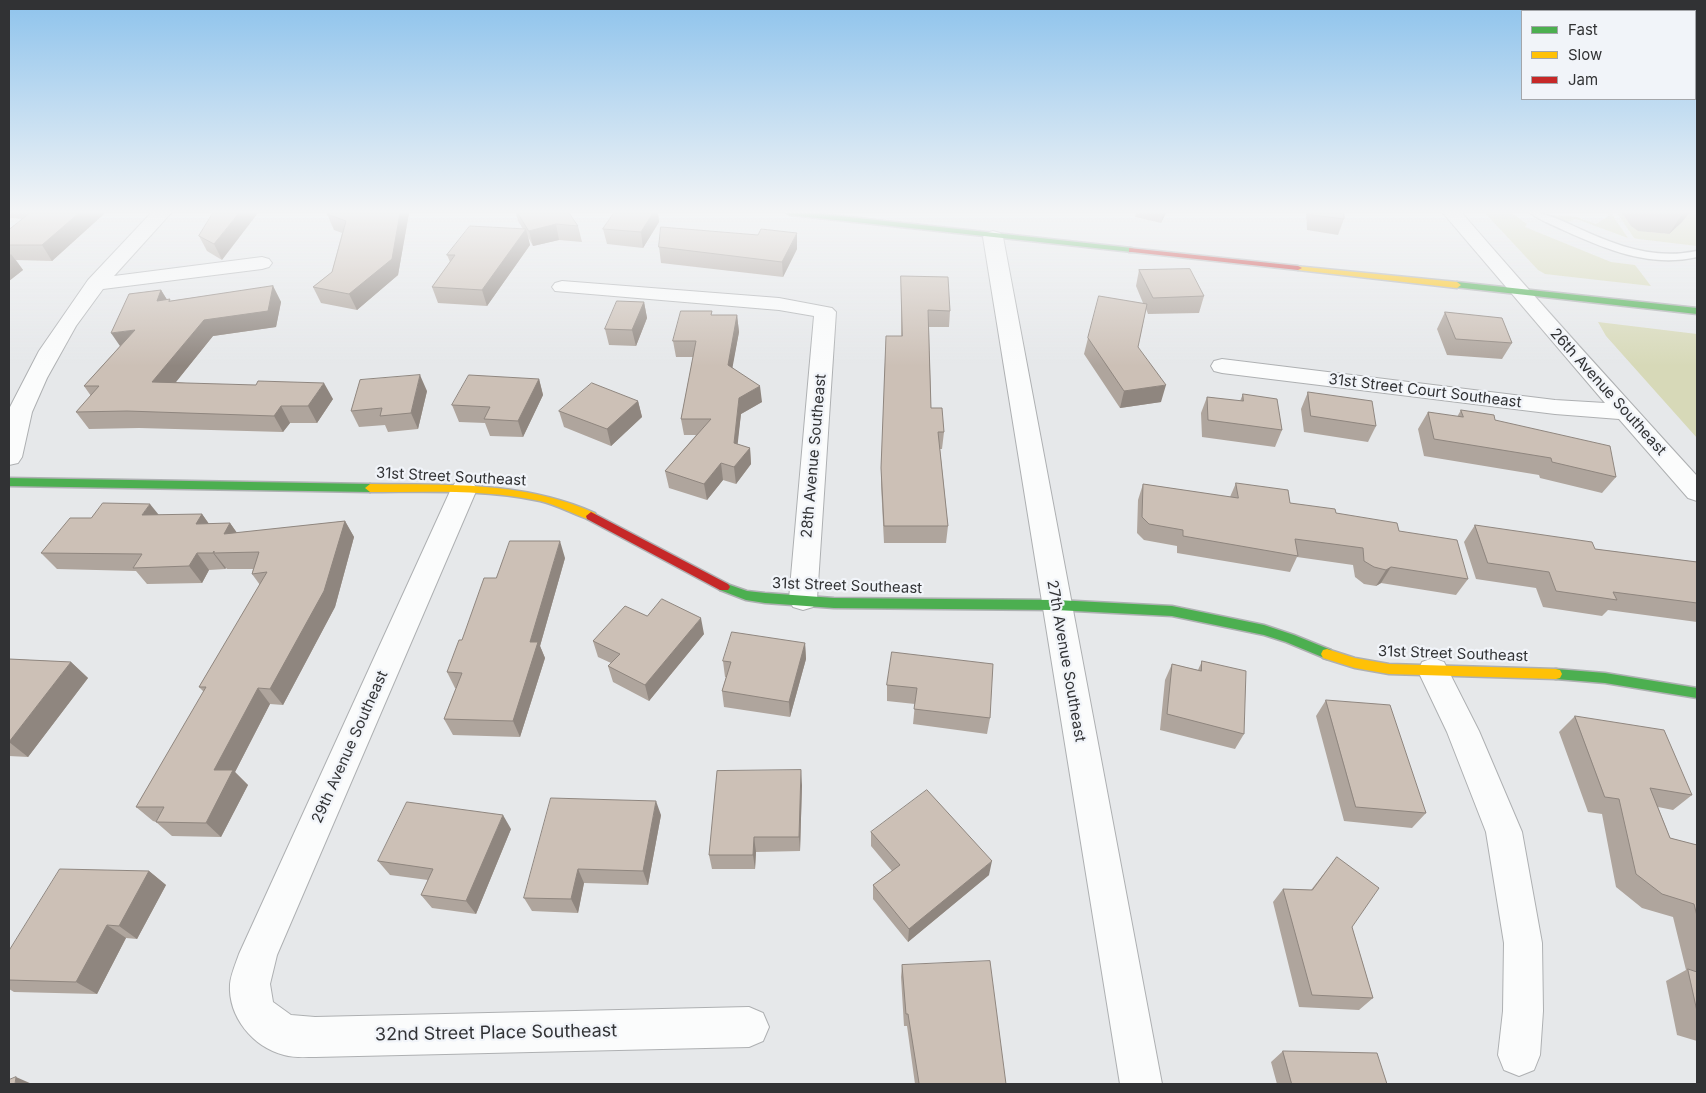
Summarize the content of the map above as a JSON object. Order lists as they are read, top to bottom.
{
  "streets": {
    "street": [
      "31st Street Court Southeast",
      "26th Avenue Southeast",
      "28th Avenue Southeast",
      "31st Street Southeast",
      "27th Avenue Southeast",
      "29th Avenue Southeast",
      "32nd Street Place Southeast"
    ]
  },
  "crossings": [
    ["31st Street Court Southeast", "26th Avenue Southeast"],
    ["28th Avenue Southeast", "31st Street Southeast"],
    ["31st Street Southeast", "27th Avenue Southeast"],
    ["31st Street Southeast", "29th Avenue Southeast"],
    ["29th Avenue Southeast", "32nd Street Place Southeast"]
  ],
  "legend": ["Fast", "Slow", "Jam"]
}
